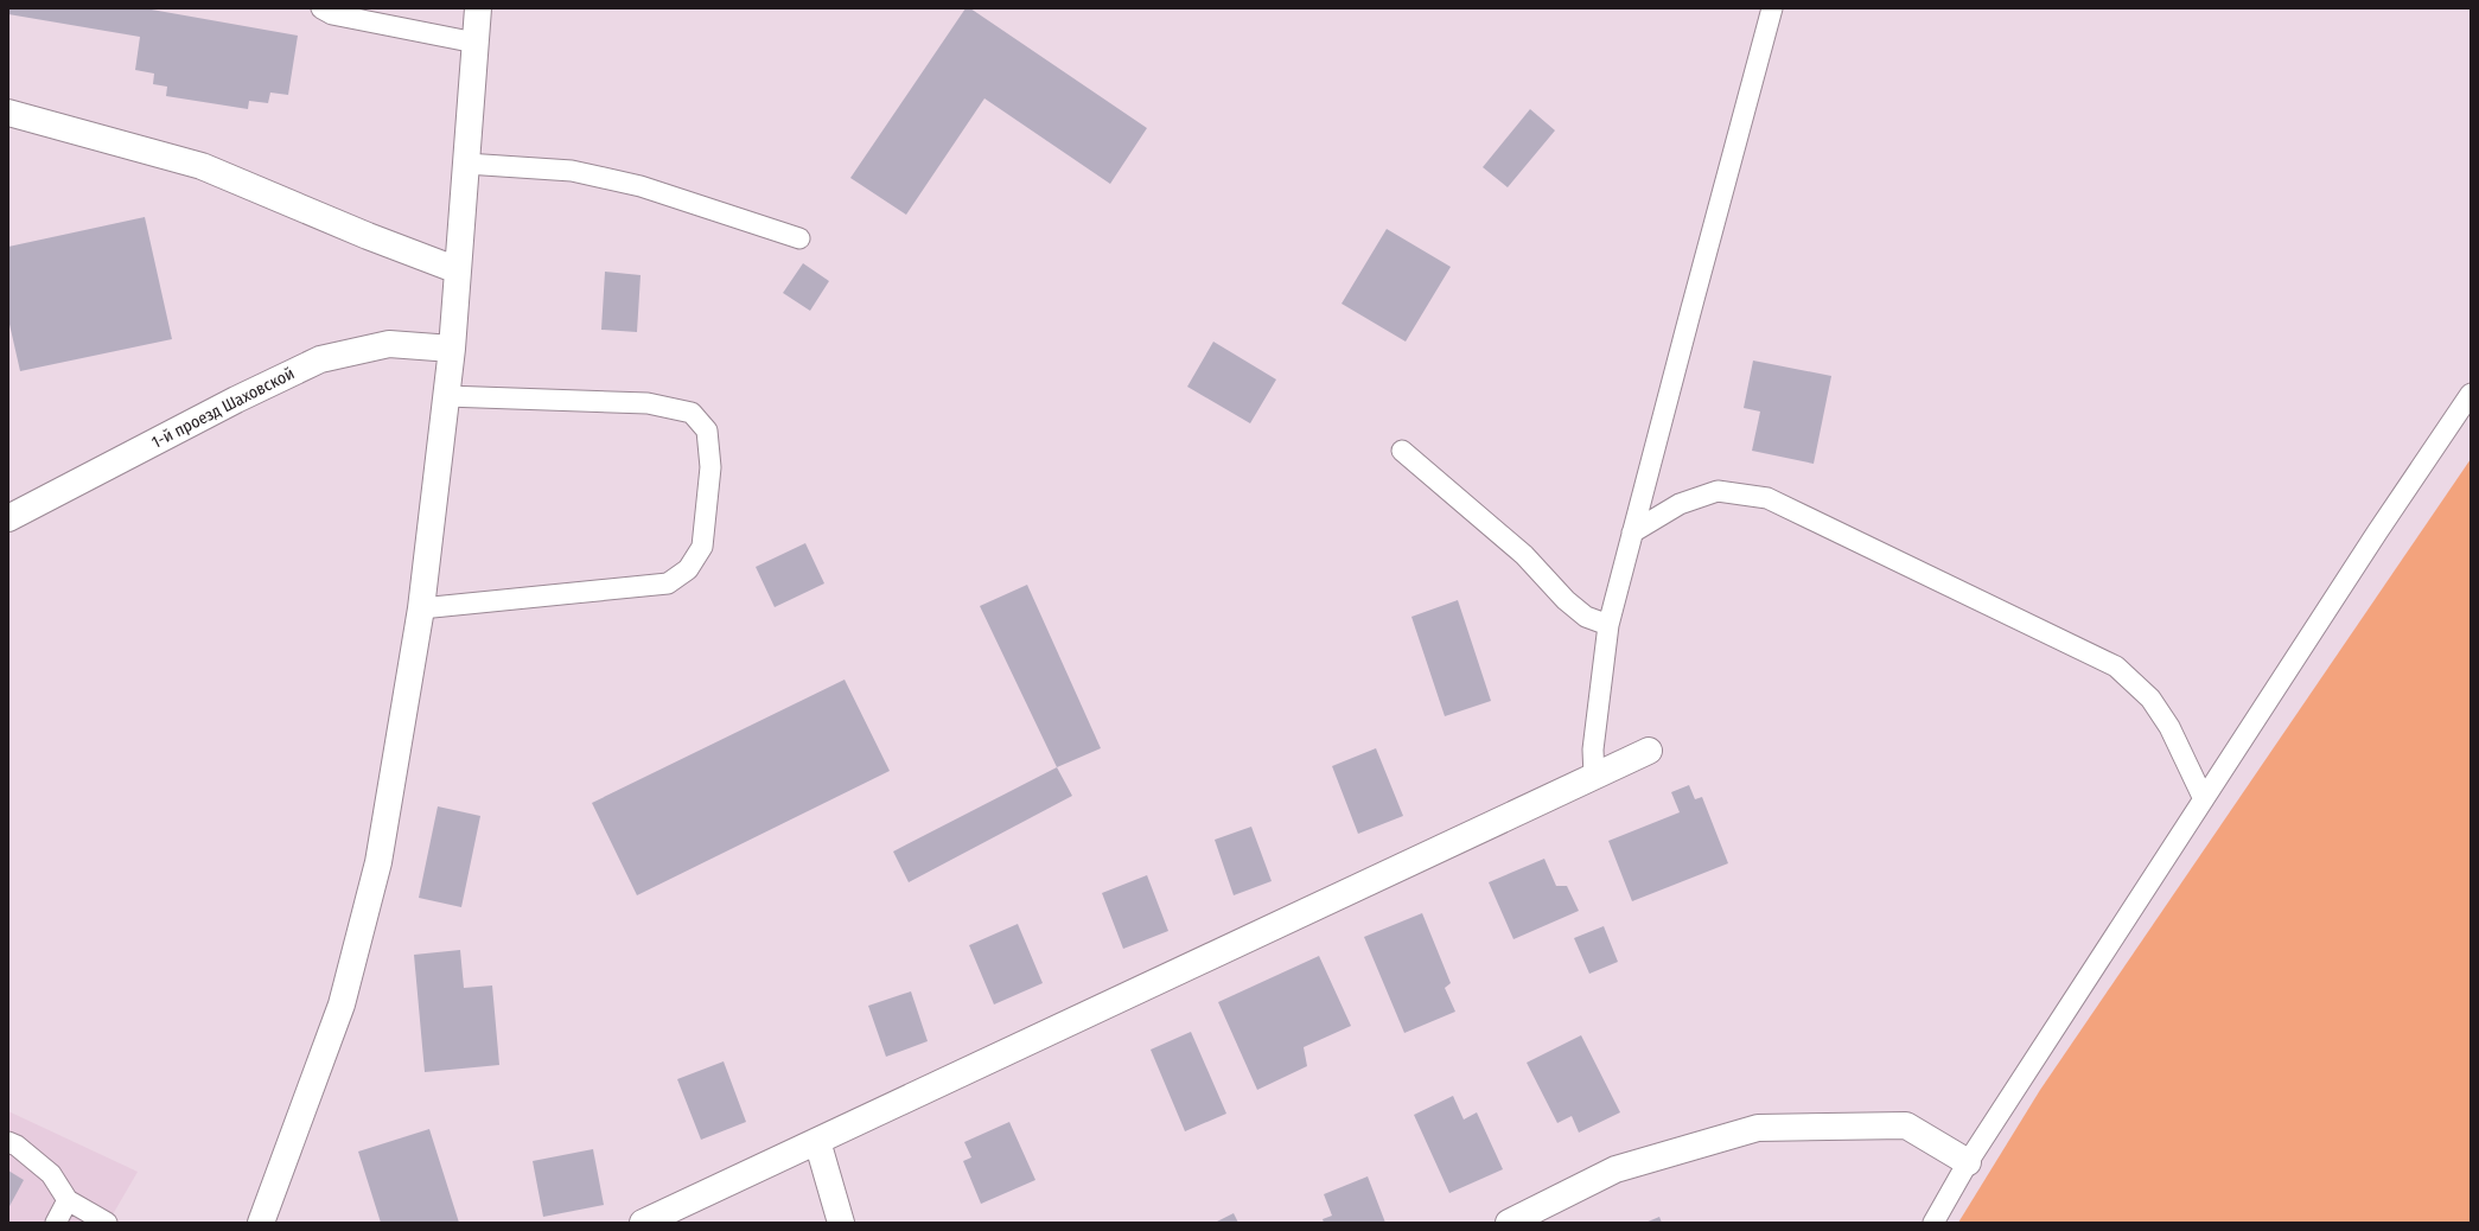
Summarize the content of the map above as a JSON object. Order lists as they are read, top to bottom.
{
  "streets": {
    "street": ["1-й проезд Шаховской"]
  }
}
